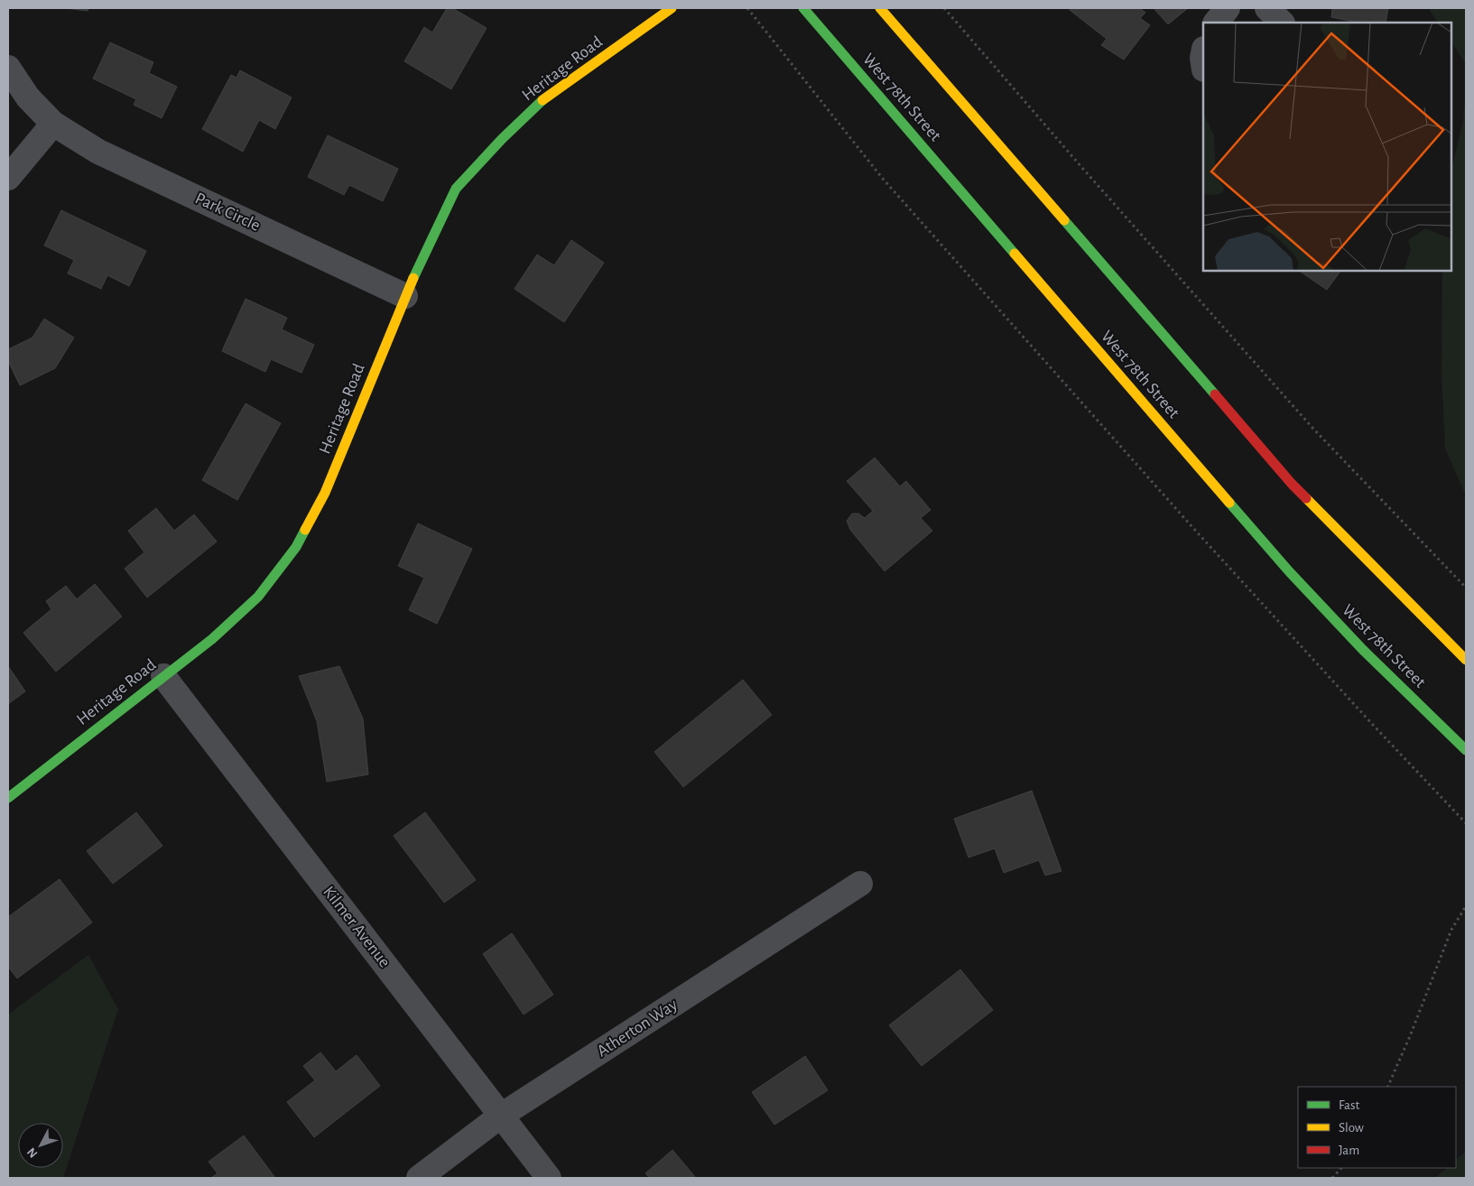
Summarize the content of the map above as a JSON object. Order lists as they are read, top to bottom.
{
  "streets": {
    "main road": ["Heritage Road", "West 78th Street"],
    "street": ["Park Circle", "Kilmer Avenue", "Atherton Way"]
  },
  "crossings": [
    ["Heritage Road", "Park Circle"],
    ["Heritage Road", "Kilmer Avenue"],
    ["Kilmer Avenue", "Atherton Way"]
  ],
  "legend": ["Fast", "Slow", "Jam"],
  "north": "bottom left"
}
